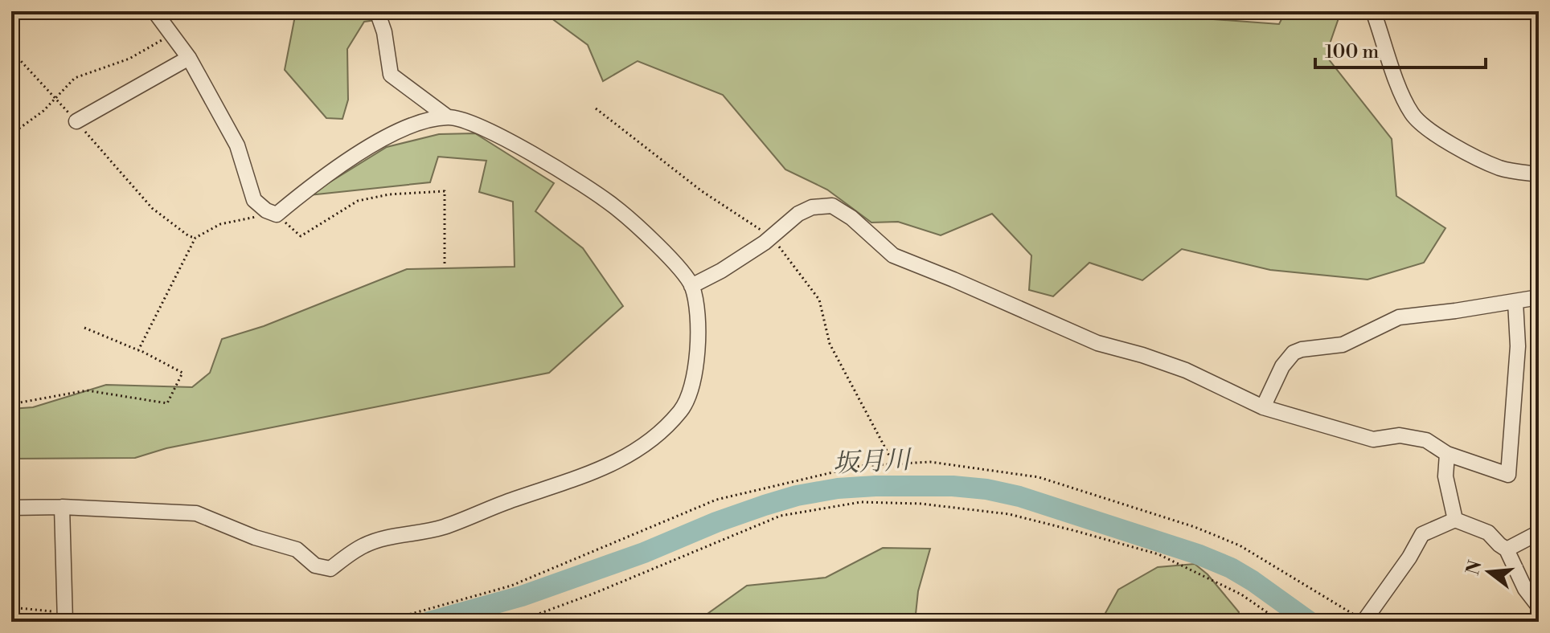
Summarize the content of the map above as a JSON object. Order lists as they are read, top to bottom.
{
  "water": ["坂月川"],
  "scale_bar": "100 m",
  "north": "left"
}
